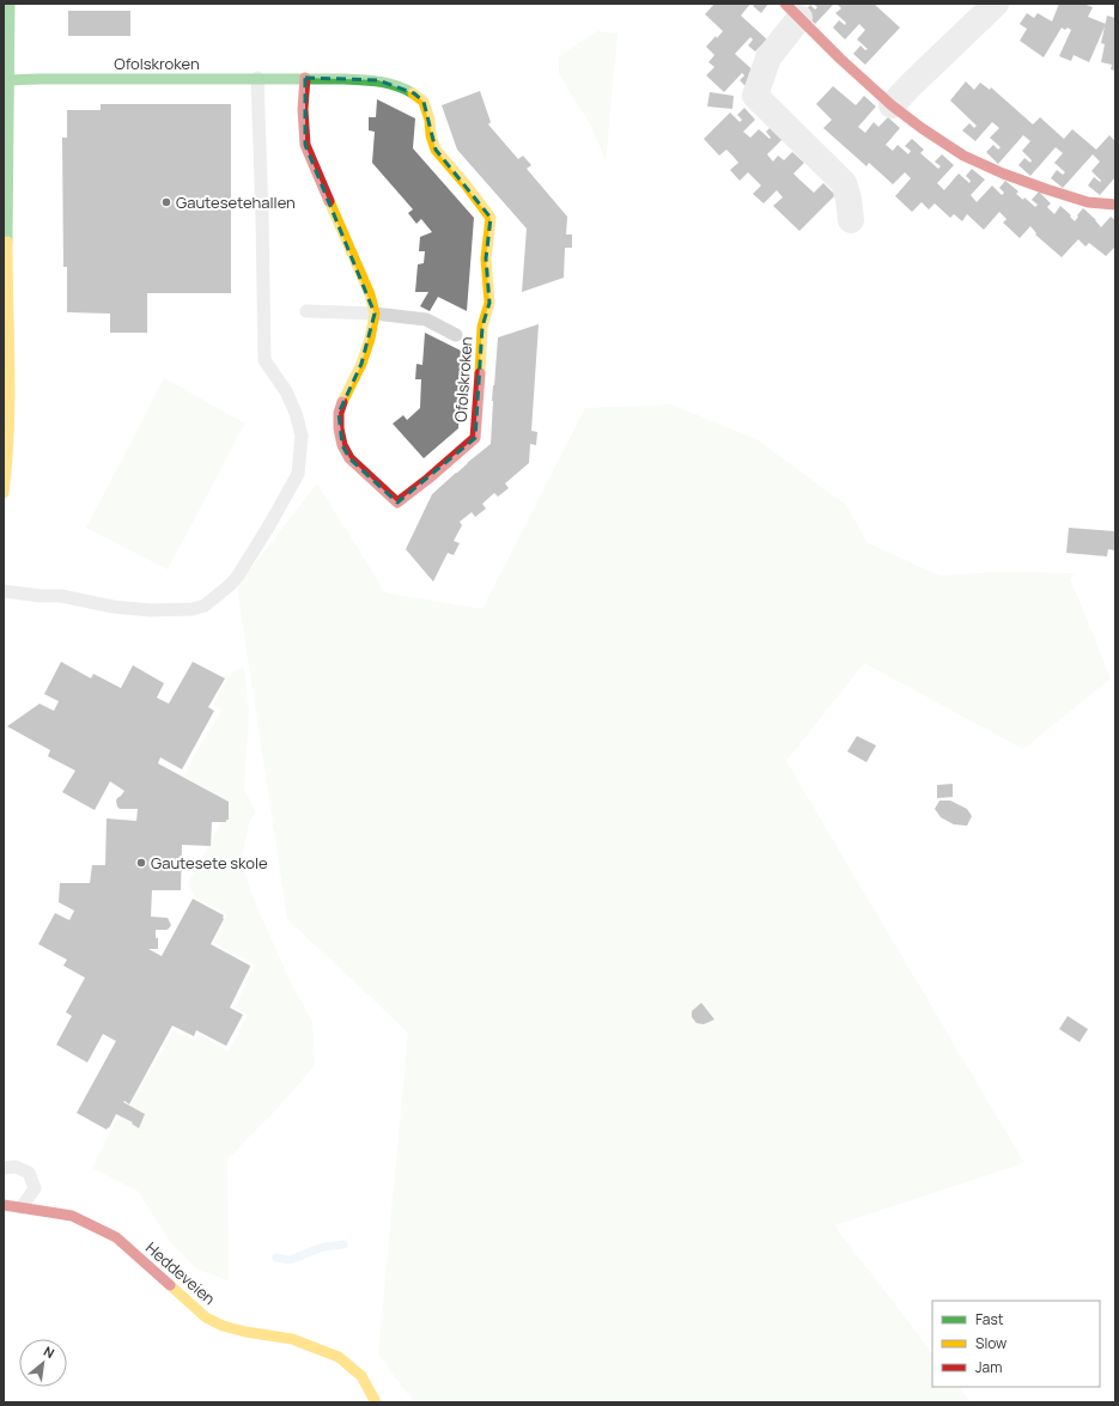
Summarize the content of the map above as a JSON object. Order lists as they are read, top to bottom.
{
  "streets": {
    "street": ["Ofolskroken", "Heddeveien"]
  },
  "places": ["Gautesetehallen", "Gautesete skole"],
  "legend": ["Fast", "Slow", "Jam"],
  "north": "top right"
}
